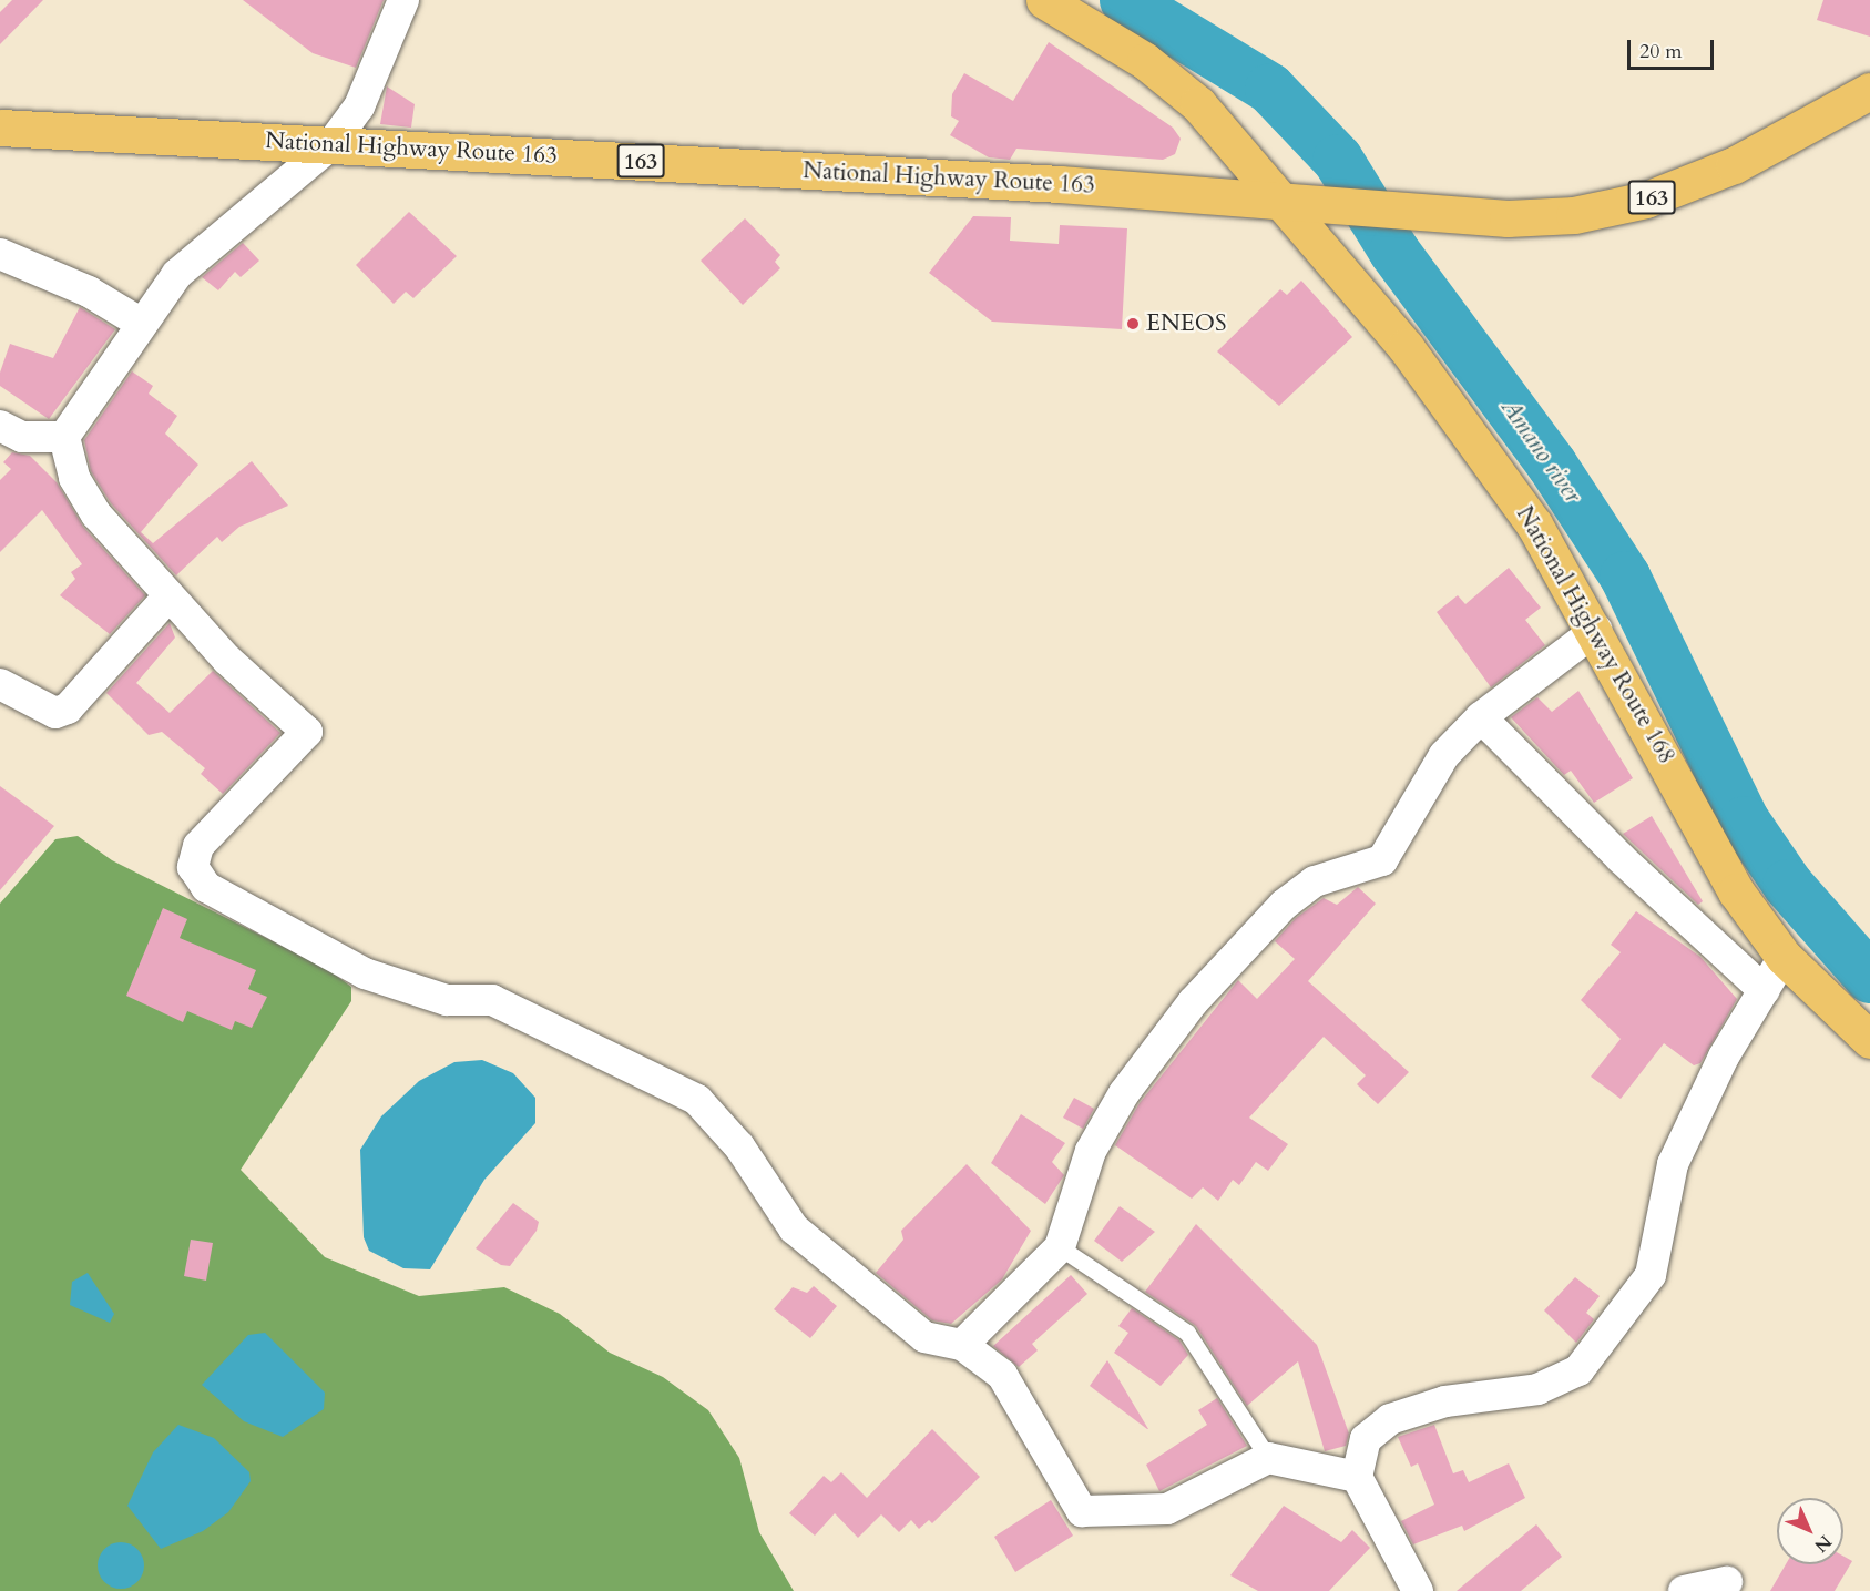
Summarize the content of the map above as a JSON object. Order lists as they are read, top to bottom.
{
  "streets": {
    "highway": ["National Highway Route 163", "163", "National Highway Route 168"]
  },
  "crossings": [
    ["National Highway Route 163", "National Highway Route 168"]
  ],
  "water": ["Amano river"],
  "places": ["ENEOS"],
  "scale_bar": "20 m",
  "north": "bottom right"
}
